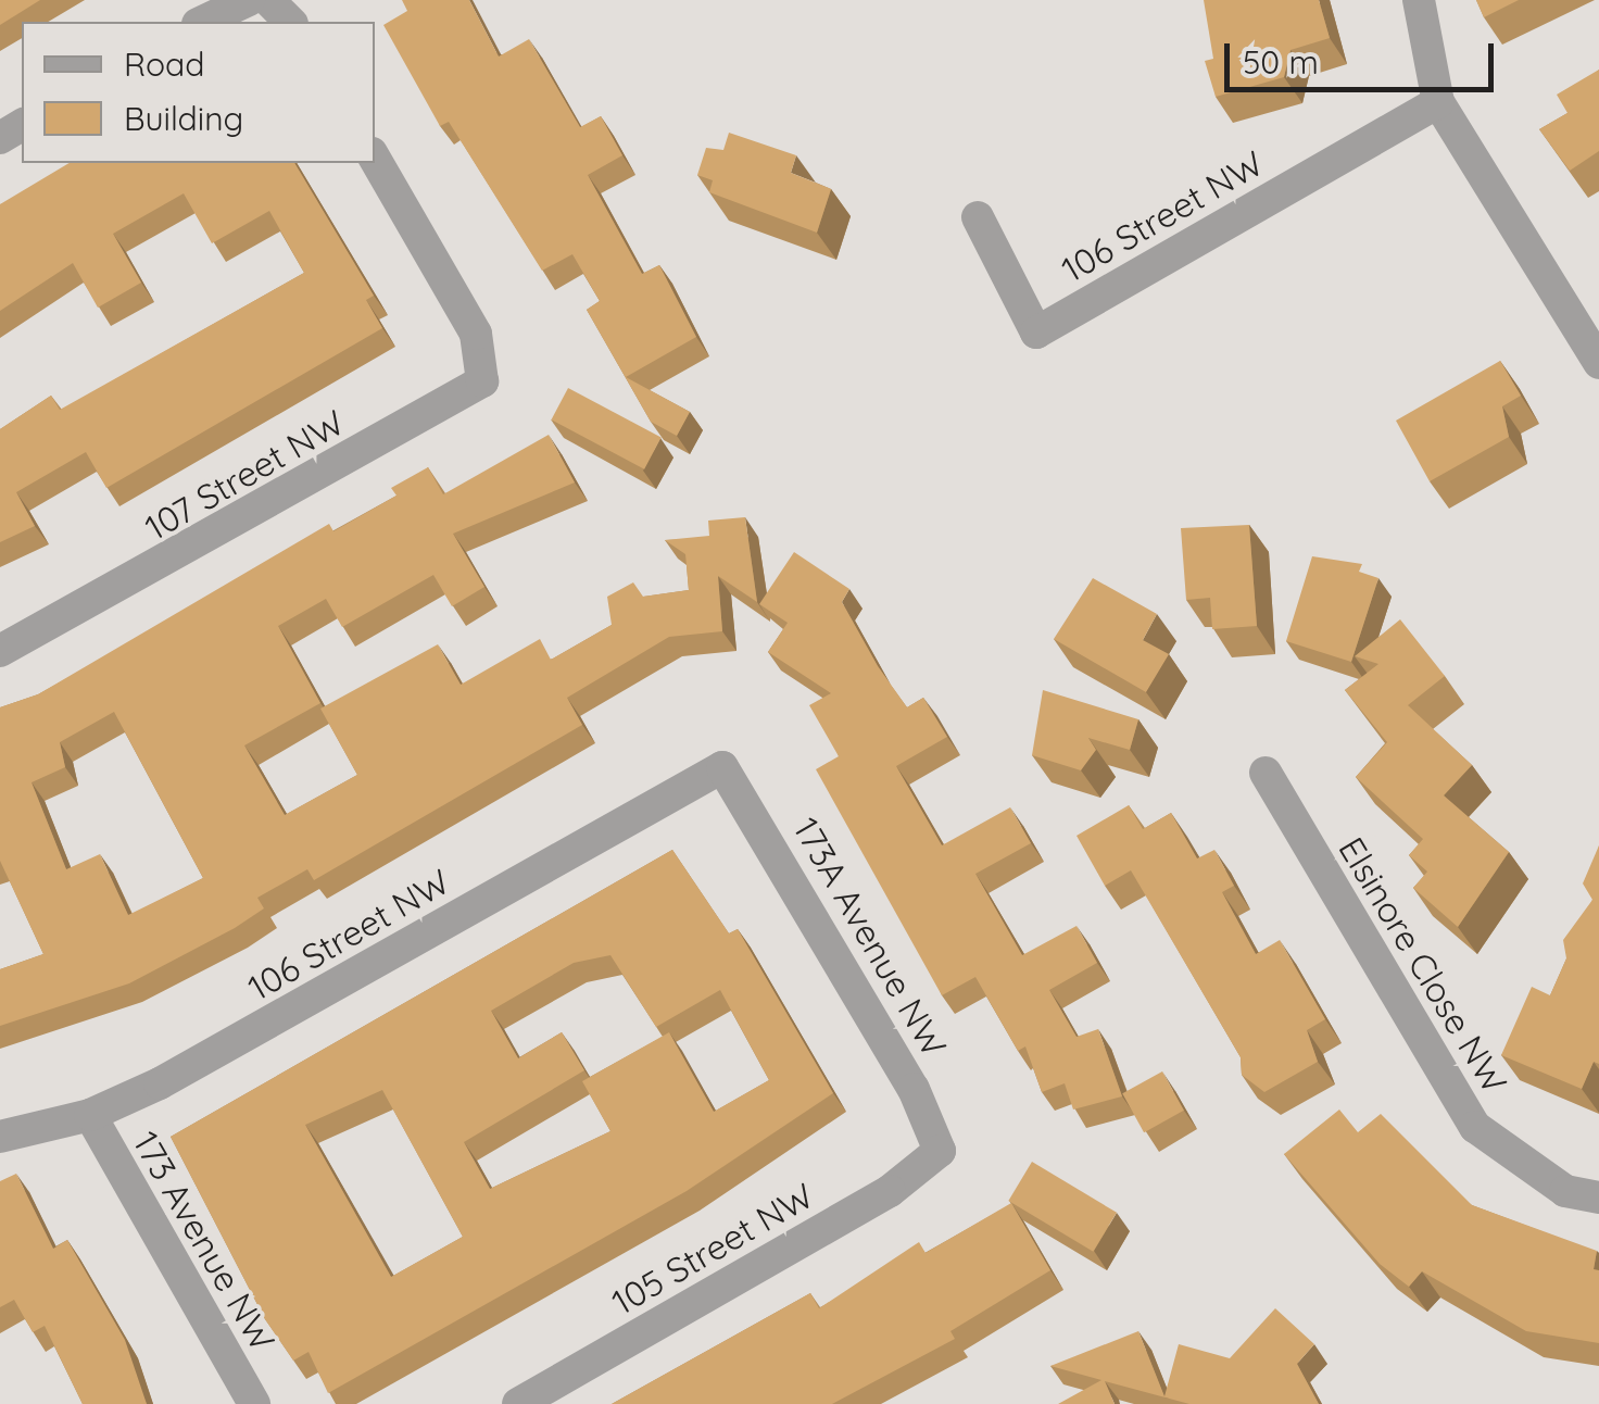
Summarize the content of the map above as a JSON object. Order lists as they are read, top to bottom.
{
  "streets": {
    "street": [
      "106 Street NW",
      "107 Street NW",
      "173A Avenue NW",
      "Elsinore Close NW",
      "173 Avenue NW",
      "105 Street NW"
    ]
  },
  "crossings": [
    ["106 Street NW", "173A Avenue NW"],
    ["106 Street NW", "173 Avenue NW"],
    ["173A Avenue NW", "105 Street NW"]
  ],
  "legend": ["Road", "Building"],
  "scale_bar": "50 m"
}
